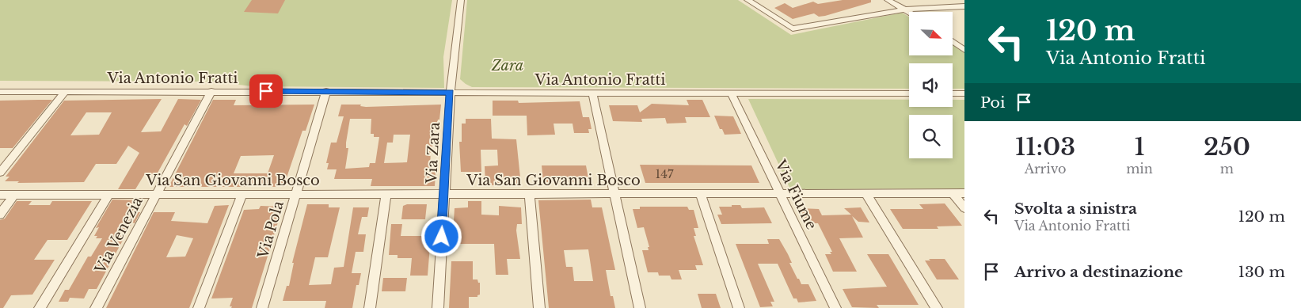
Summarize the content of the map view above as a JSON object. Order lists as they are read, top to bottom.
{
  "streets": {
    "street": [
      "Via Antonio Fratti",
      "Via Zara",
      "Via San Giovanni Bosco",
      "Via Fiume",
      "Via Pola",
      "Via Venezia"
    ]
  },
  "crossings": [
    ["Via Antonio Fratti", "Via Zara"],
    ["Via Antonio Fratti", "Via Fiume"],
    ["Via Antonio Fratti", "Via Pola"],
    ["Via Antonio Fratti", "Via Venezia"],
    ["Via Zara", "Via San Giovanni Bosco"],
    ["Via San Giovanni Bosco", "Via Fiume"],
    ["Via San Giovanni Bosco", "Via Pola"],
    ["Via San Giovanni Bosco", "Via Venezia"]
  ],
  "parks": ["Zara"],
  "house_numbers": ["147"],
  "north": "bottom right",
  "page": {
    "turn": ["120 m", "Via Antonio Fratti"],
    "then": "Poi",
    "eta": [
      "11:03",
      "Arrivo",
      "1",
      "min",
      "250",
      "m"
    ],
    "list": [
      {
        "name": "Svolta a sinistra",
        "note": "Via Antonio Fratti",
        "value": "120 m"
      },
      {
        "name": "Arrivo a destinazione",
        "value": "130 m"
      }
    ]
  }
}
